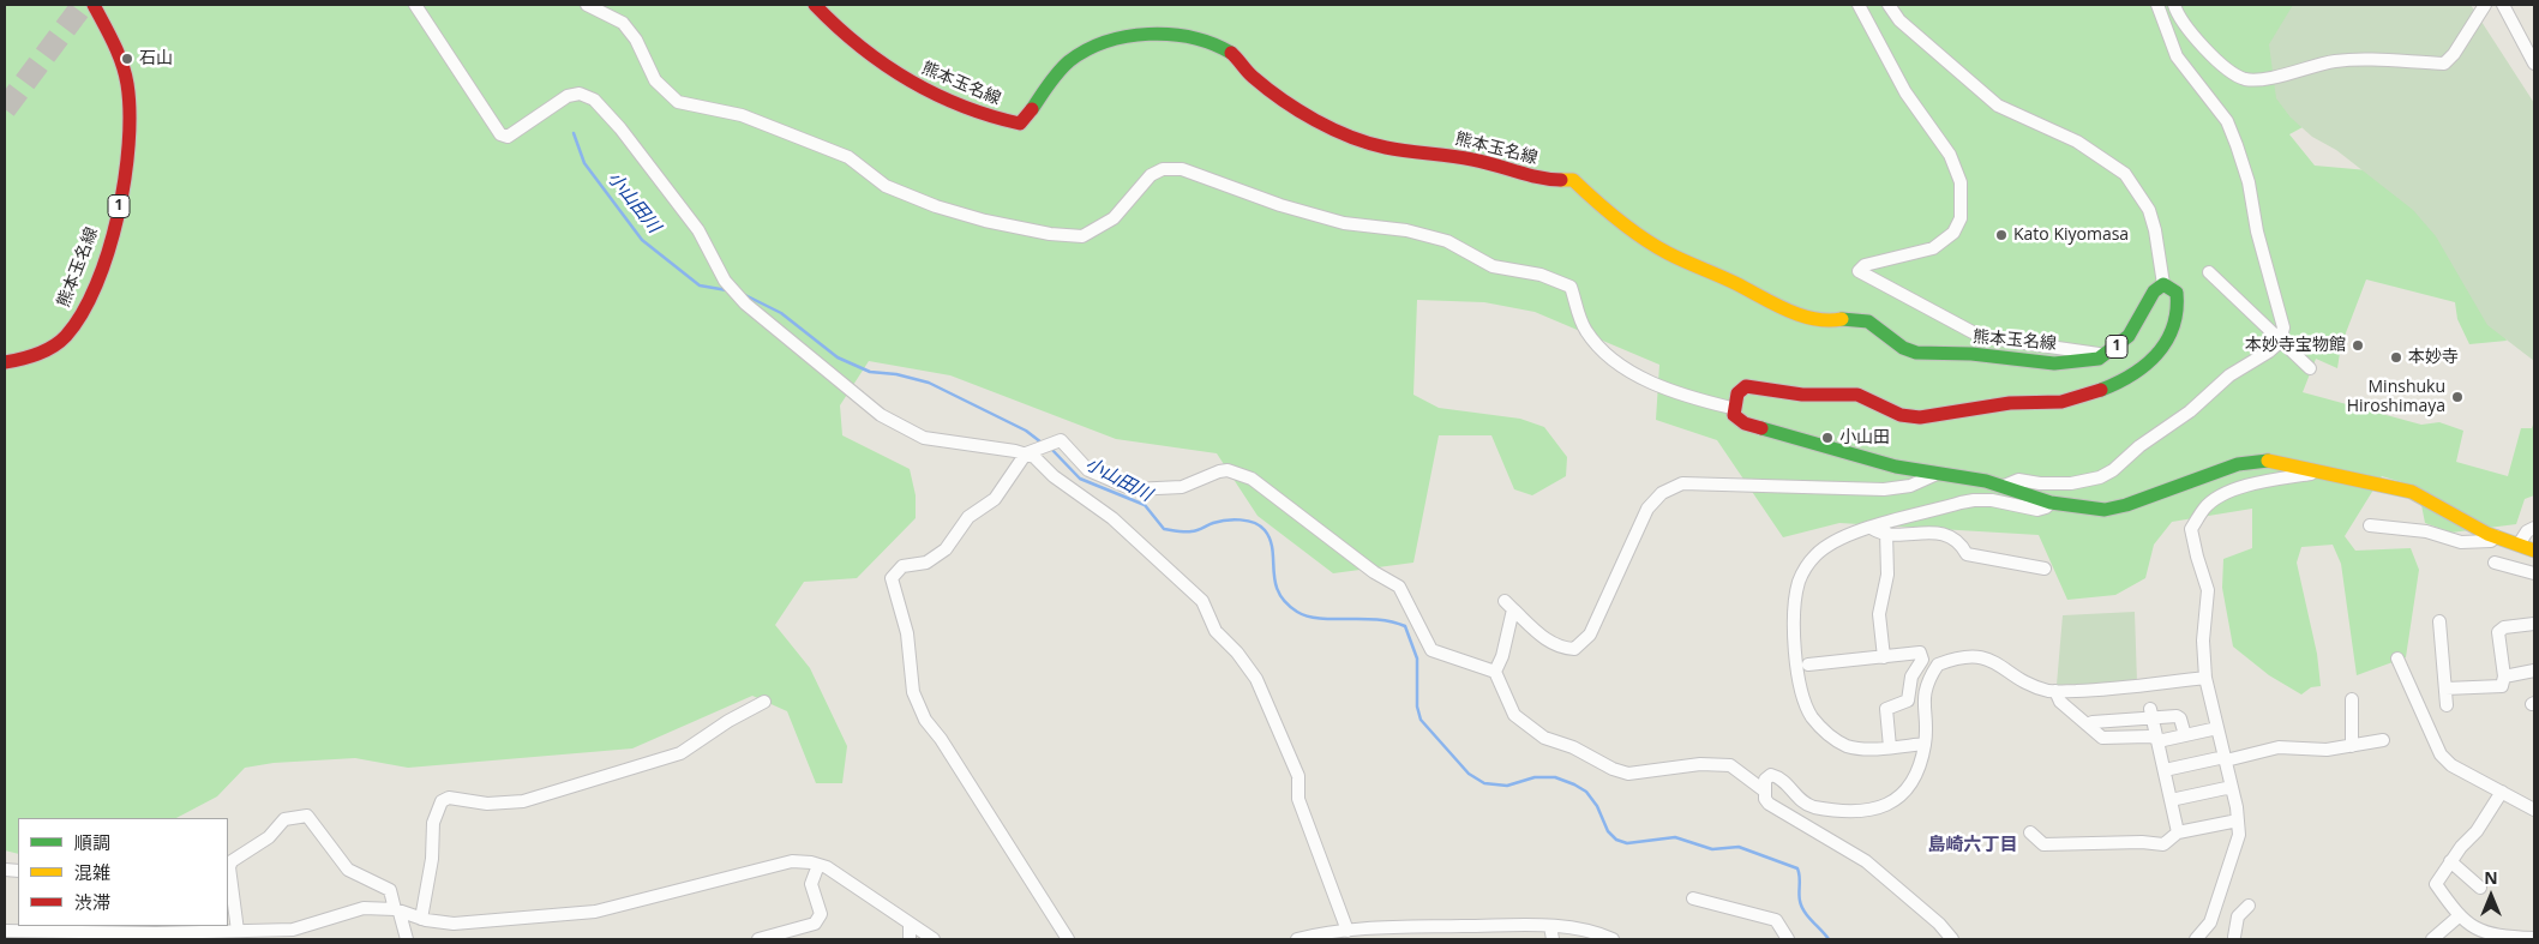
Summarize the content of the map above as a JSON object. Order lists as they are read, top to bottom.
{
  "streets": {
    "main road": ["熊本玉名線", "1"]
  },
  "crossings": [
    ["熊本玉名線", "1"]
  ],
  "districts": ["島崎六丁目"],
  "water": ["小山田川"],
  "places": [
    "石山",
    "Kato Kiyomasa",
    "本妙寺宝物館",
    "本妙寺",
    "Minshuku Hiroshimaya",
    "小山田"
  ],
  "legend": ["順調", "混雑", "渋滞"],
  "north": "top"
}
